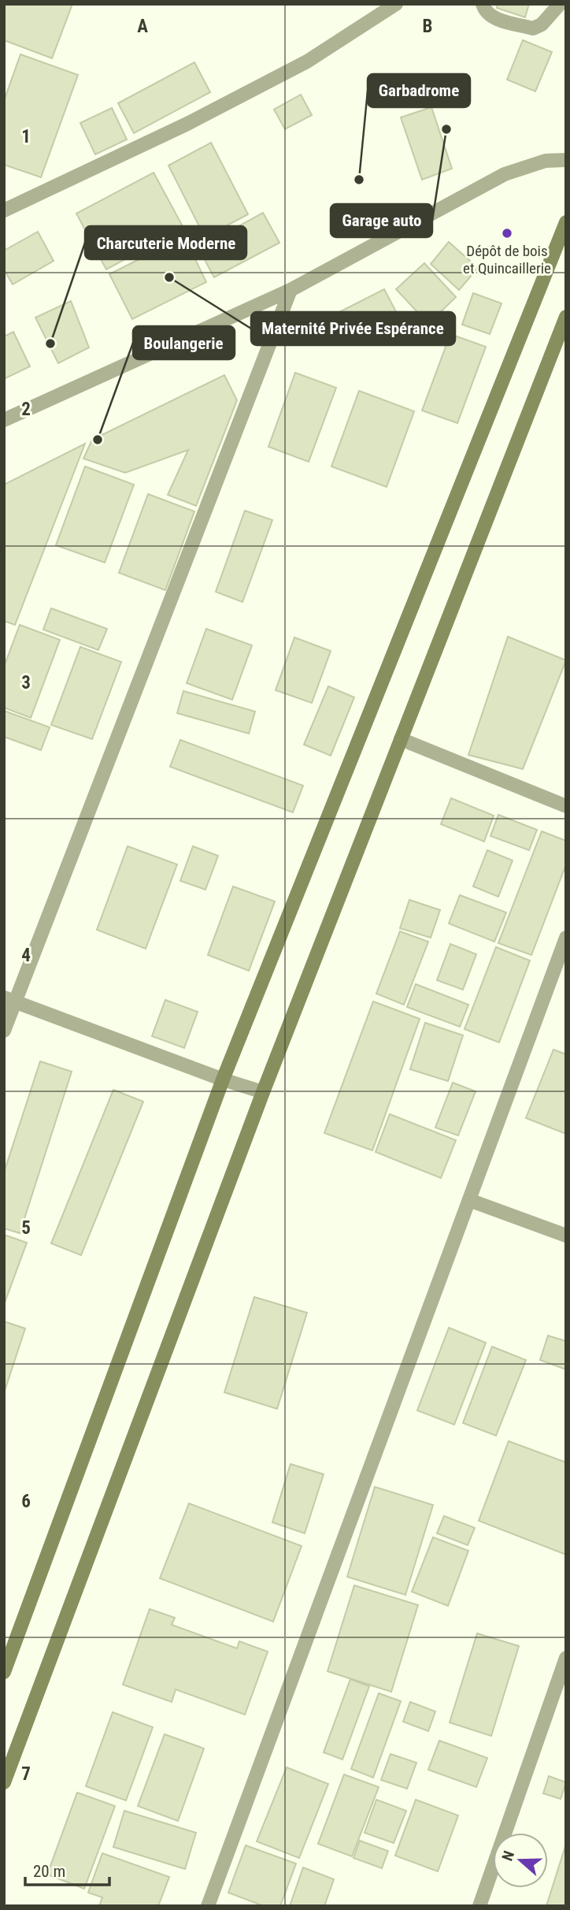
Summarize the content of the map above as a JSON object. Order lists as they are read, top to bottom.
{
  "places": [
    "Garage auto",
    "Garbadrome",
    "Dépôt de bois et Quincaillerie",
    "Maternité Privée Espérance",
    "Charcuterie Moderne",
    "Boulangerie"
  ],
  "scale_bar": "20 m",
  "north": "left",
  "grid": {
    "columns": ["A", "B"],
    "rows": [
      "1",
      "2",
      "3",
      "4",
      "5",
      "6",
      "7"
    ]
  }
}
